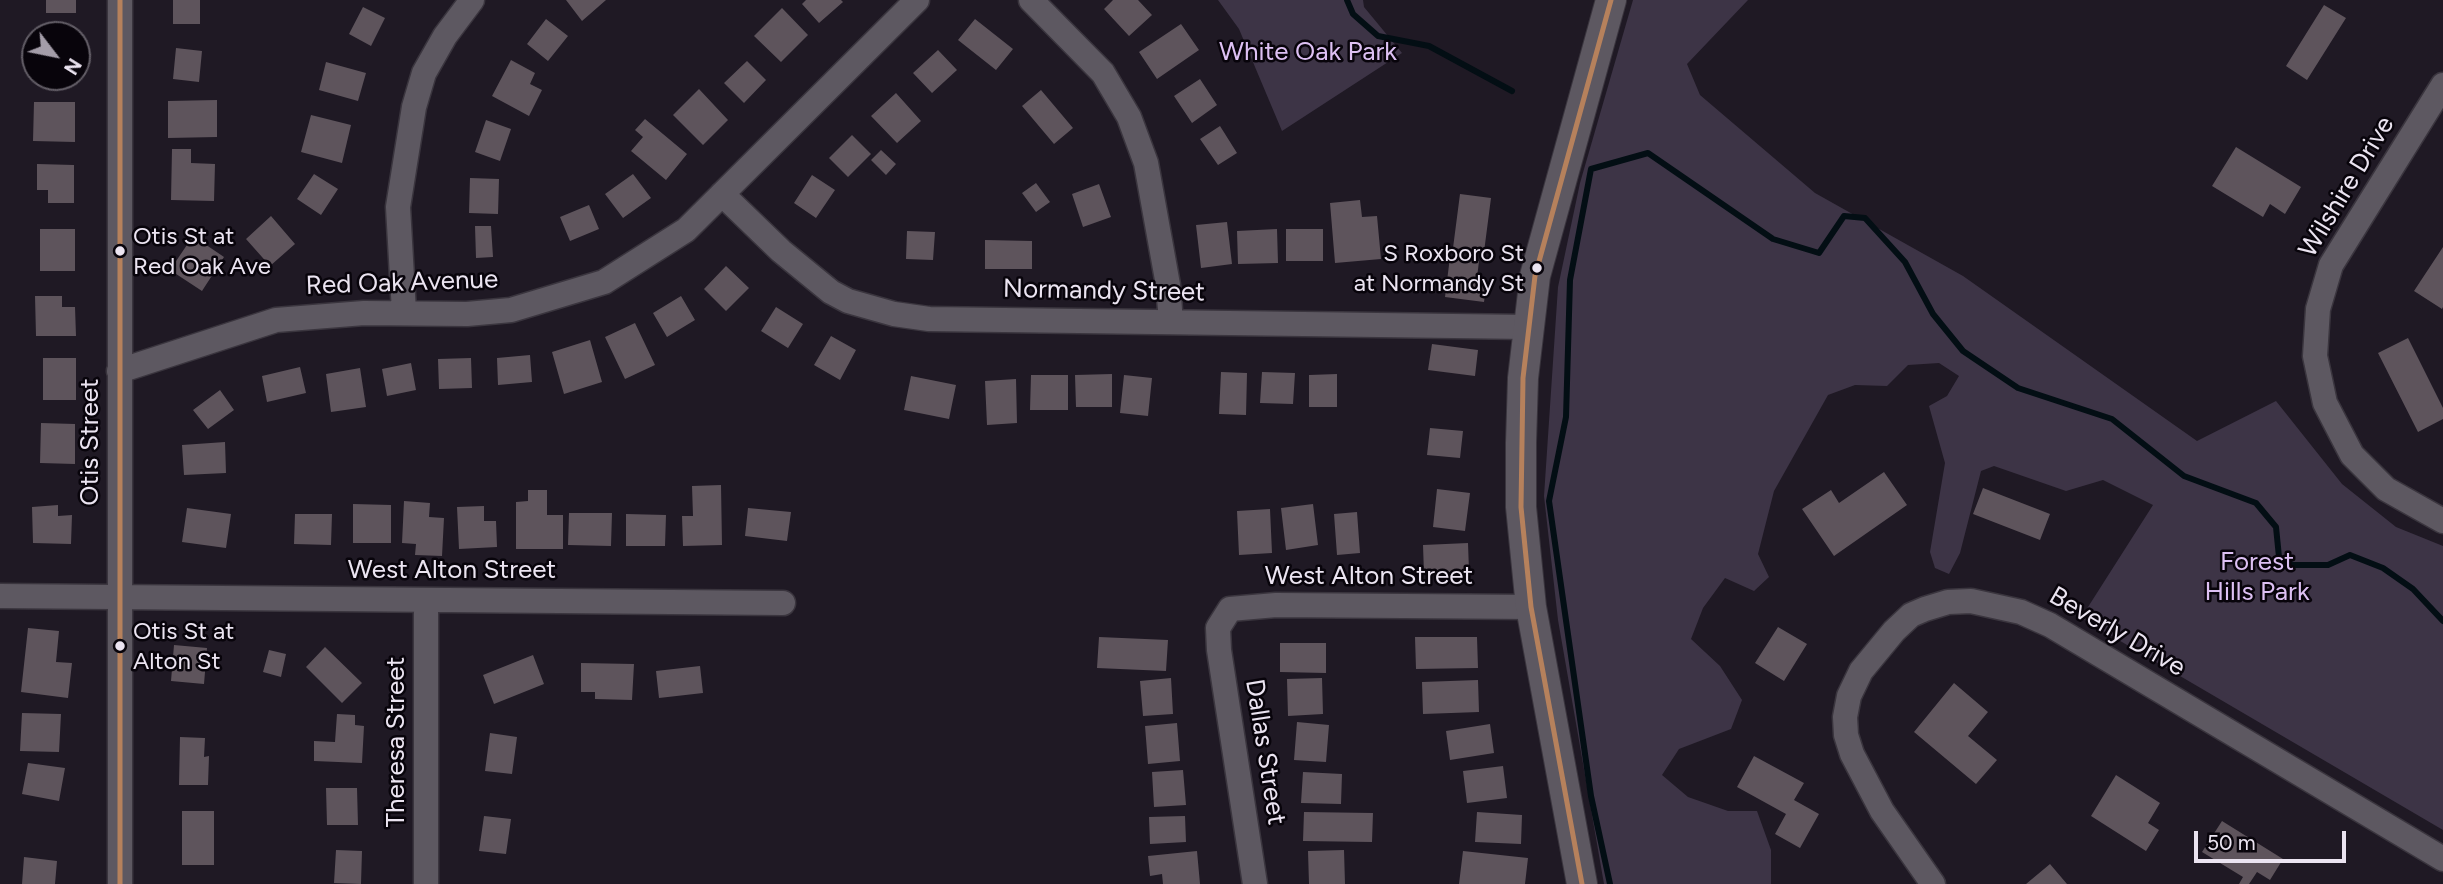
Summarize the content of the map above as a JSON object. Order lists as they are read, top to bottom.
{
  "streets": {
    "street": [
      "Wilshire Drive",
      "Red Oak Avenue",
      "Normandy Street",
      "Otis Street",
      "West Alton Street",
      "Beverly Drive",
      "Theresa Street",
      "Dallas Street"
    ]
  },
  "crossings": [
    ["Red Oak Avenue", "Normandy Street"],
    ["Red Oak Avenue", "Otis Street"],
    ["Otis Street", "West Alton Street"],
    ["West Alton Street", "Theresa Street"],
    ["West Alton Street", "Dallas Street"]
  ],
  "parks": ["White Oak Park", "Forest Hills Park"],
  "places": ["Otis St at Red Oak Ave", "S Roxboro St at Normandy St", "Otis St at Alton St"],
  "scale_bar": "50 m",
  "north": "bottom right"
}
